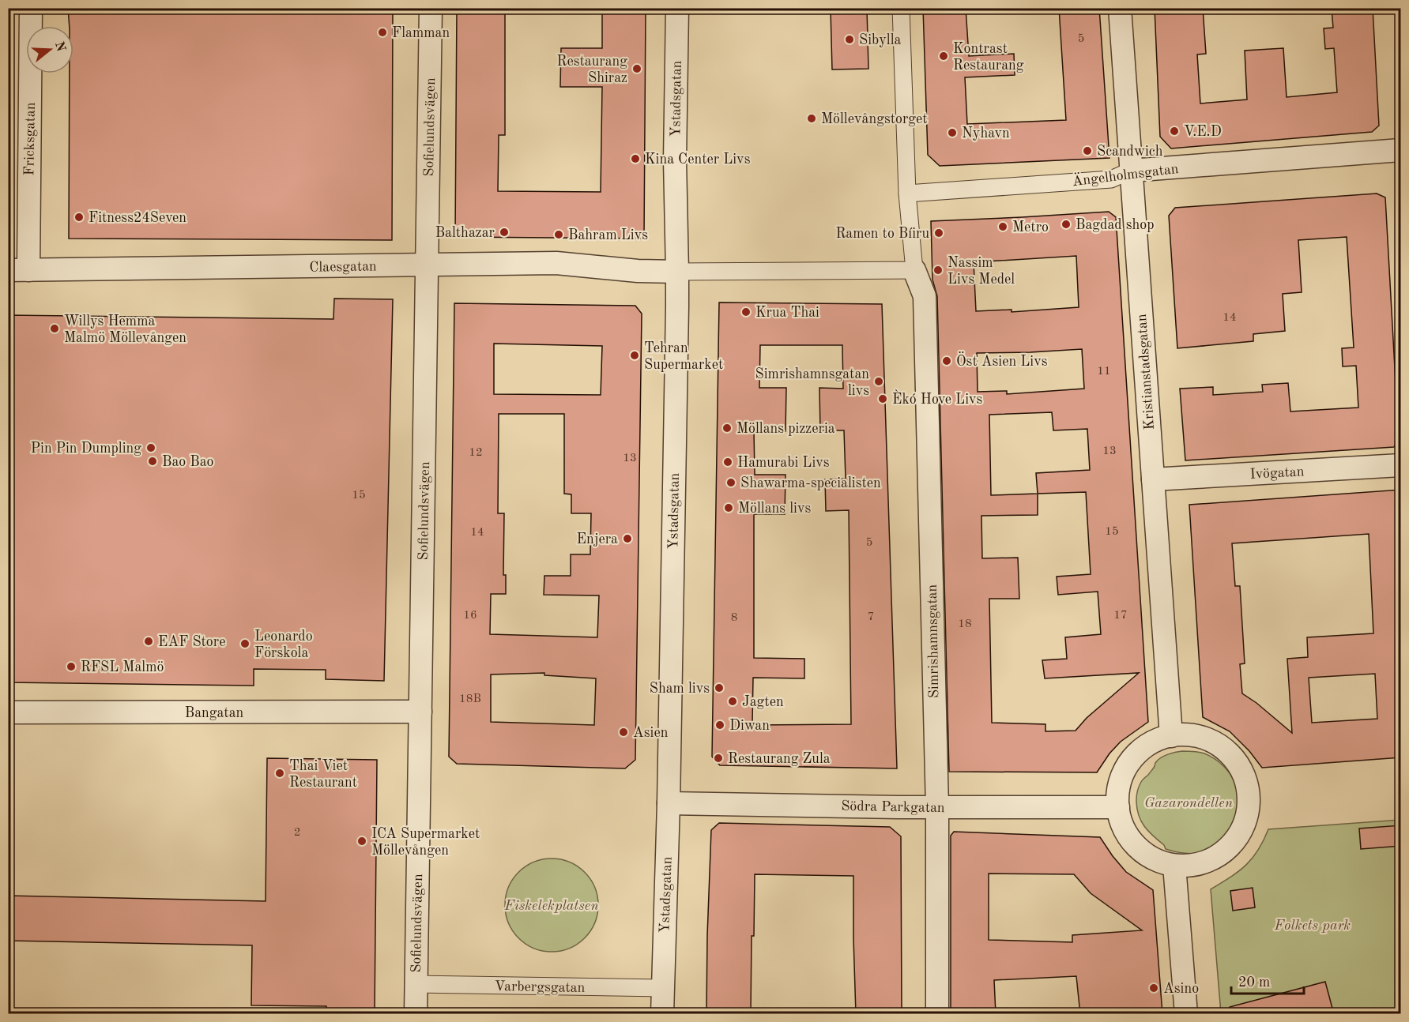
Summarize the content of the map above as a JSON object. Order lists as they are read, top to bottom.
{
  "streets": {
    "street": [
      "Ystadsgatan",
      "Sofielundsvägen",
      "Fricksgatan",
      "Ängelholmsgatan",
      "Claesgatan",
      "Kristianstadsgatan",
      "Ivögatan",
      "Simrishamnsgatan",
      "Bangatan",
      "Södra Parkgatan",
      "Varbergsgatan"
    ]
  },
  "crossings": [
    ["Ystadsgatan", "Claesgatan"],
    ["Ystadsgatan", "Södra Parkgatan"],
    ["Ystadsgatan", "Varbergsgatan"],
    ["Sofielundsvägen", "Claesgatan"],
    ["Sofielundsvägen", "Bangatan"],
    ["Sofielundsvägen", "Varbergsgatan"],
    ["Fricksgatan", "Claesgatan"],
    ["Ängelholmsgatan", "Kristianstadsgatan"],
    ["Kristianstadsgatan", "Ivögatan"],
    ["Kristianstadsgatan", "Södra Parkgatan"],
    ["Simrishamnsgatan", "Södra Parkgatan"]
  ],
  "parks": ["Gazarondellen", "Fiskelekplatsen", "Folkets park"],
  "places": [
    "Flamman",
    "Sibylla",
    "Kontrast Restaurang",
    "Restaurang Shiraz",
    "Möllevångstorget",
    "V.E.D",
    "Nyhavn",
    "Scandwich",
    "Kina Center Livs",
    "Fitness24Seven",
    "Bagdad shop",
    "Metro",
    "Balthazar",
    "Ramen to Bíiru",
    "Bahram Livs",
    "Nassim Livs Medel",
    "Krua Thai",
    "Willys Hemma Malmö Möllevången",
    "Tehran Supermarket",
    "Öst Asien Livs",
    "Simrishamnsgatan livs",
    "Èkó Hove Livs",
    "Möllans pizzeria",
    "Pin Pin Dumpling",
    "Bao Bao",
    "Hamurabi Livs",
    "Shawarma-specialisten",
    "Möllans livs",
    "Enjera",
    "EAF Store",
    "Leonardo Förskola",
    "RFSL Malmö",
    "Sham livs",
    "Jagten",
    "Diwan",
    "Asien",
    "Restaurang Zula",
    "Thai Viet Restaurant",
    "ICA Supermarket Möllevången",
    "Asino"
  ],
  "house_numbers": [
    "5",
    "14",
    "11",
    "13",
    "12",
    "13",
    "15",
    "15",
    "14",
    "5",
    "16",
    "17",
    "7",
    "8",
    "18",
    "18B",
    "2"
  ],
  "scale_bar": "20 m",
  "north": "right"
}
